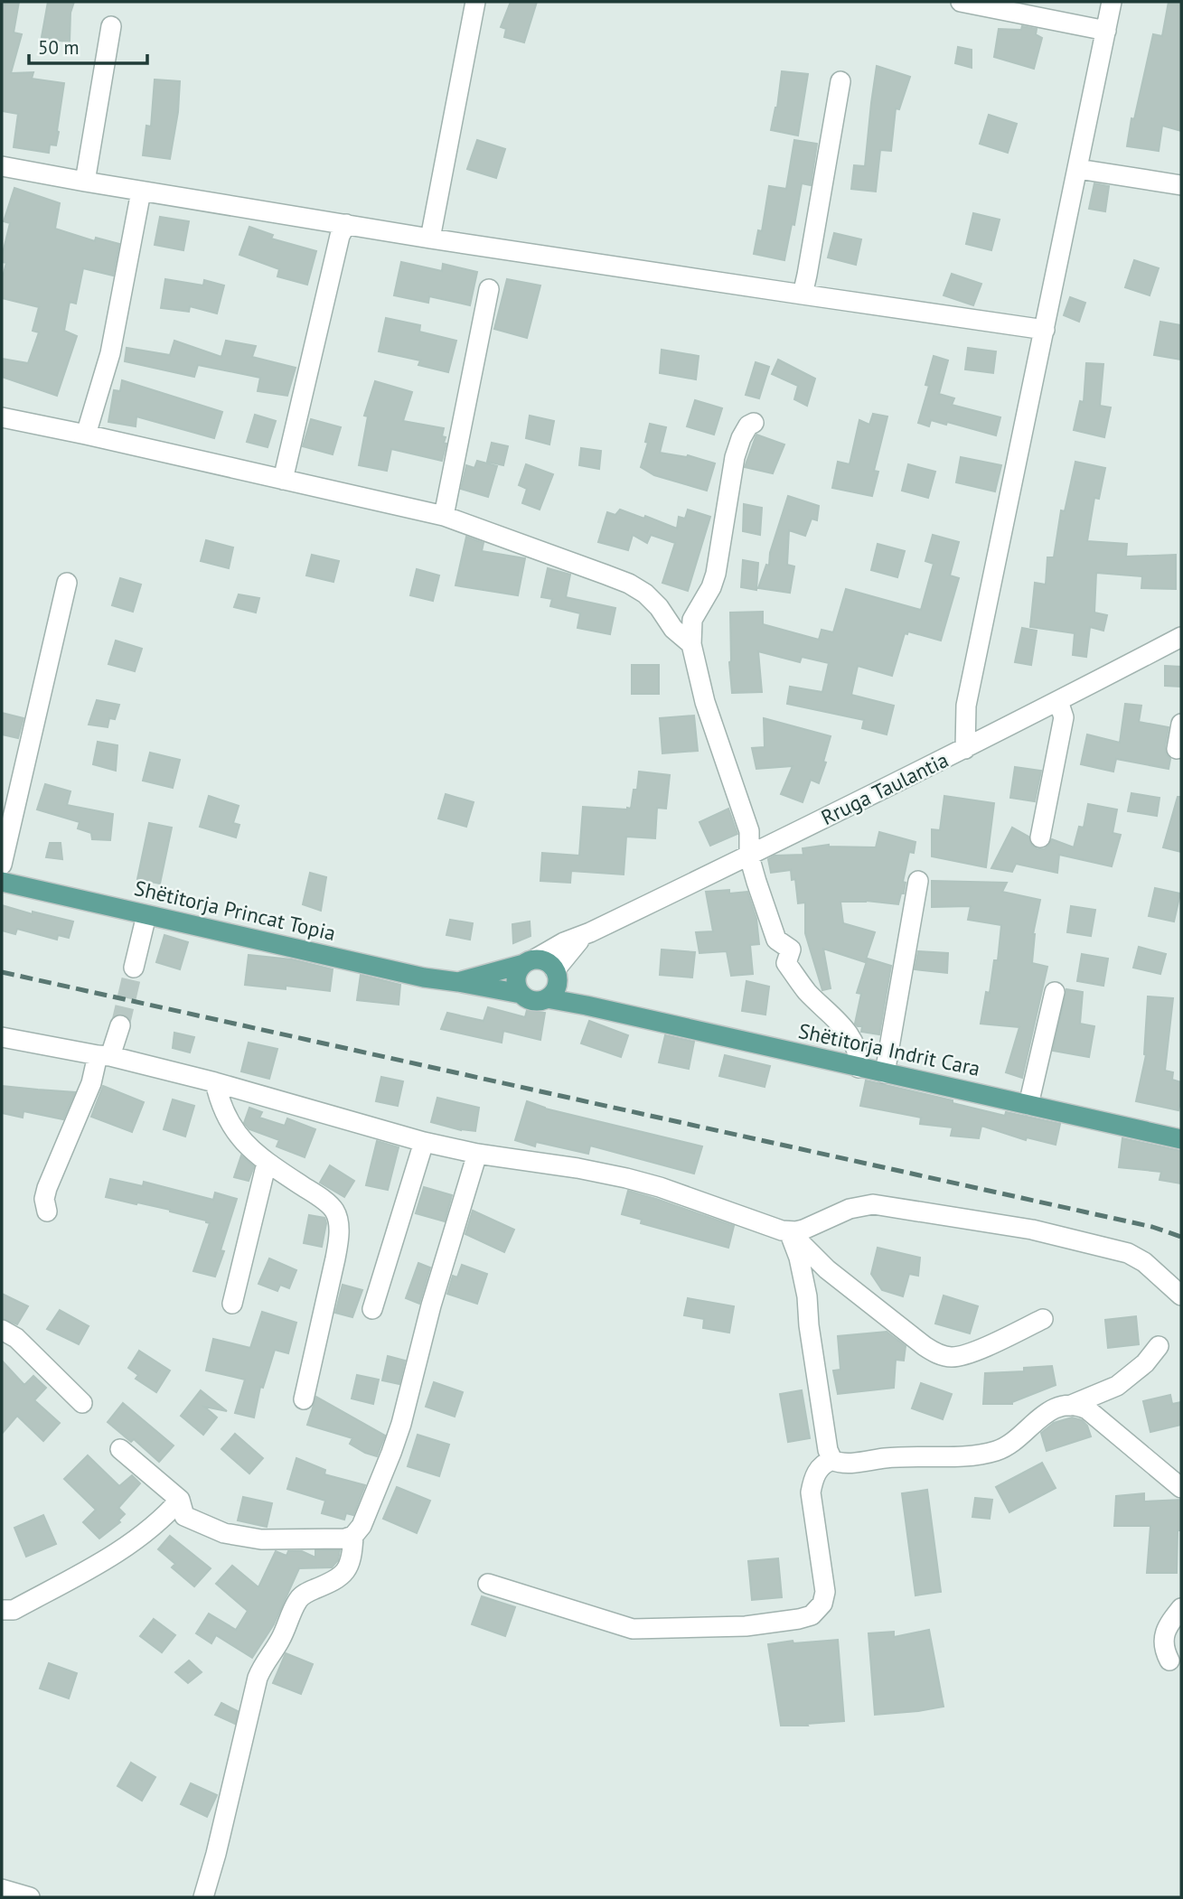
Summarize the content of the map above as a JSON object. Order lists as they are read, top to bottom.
{
  "streets": {
    "main road": ["Shëtitorja Princat Topia", "Shëtitorja Indrit Cara"],
    "street": ["Rruga Taulantia"]
  },
  "crossings": [
    ["Rruga Taulantia", "Shëtitorja Princat Topia"],
    ["Rruga Taulantia", "Shëtitorja Indrit Cara"],
    ["Shëtitorja Princat Topia", "Shëtitorja Indrit Cara"]
  ],
  "scale_bar": "50 m"
}
